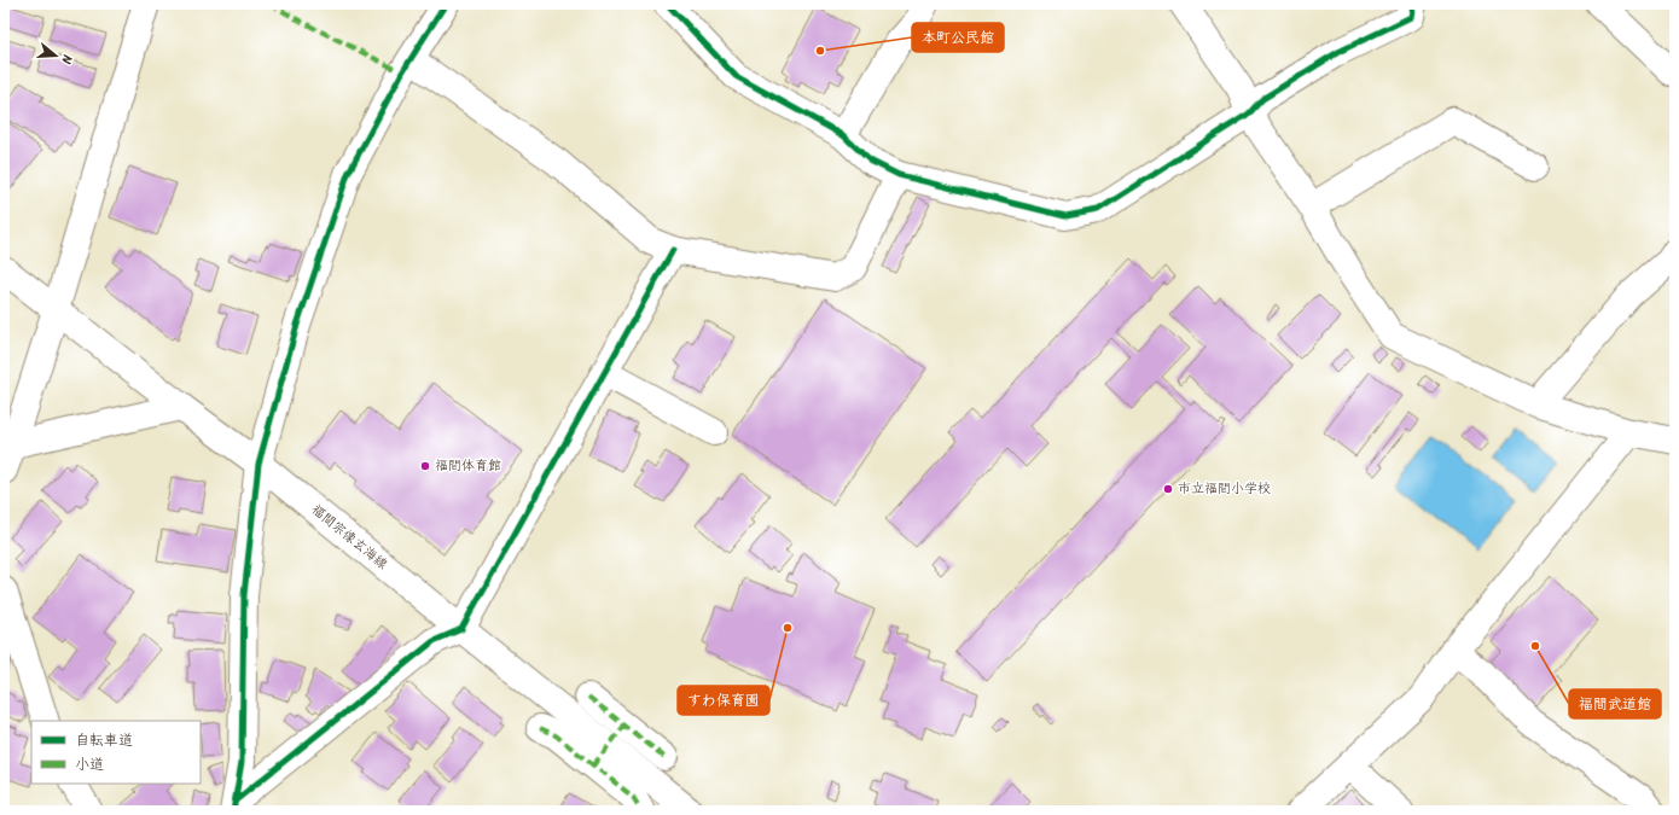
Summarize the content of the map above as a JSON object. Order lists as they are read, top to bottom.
{
  "streets": {
    "street": ["福間宗像玄海線"]
  },
  "places": [
    "本町公民館",
    "福間体育館",
    "市立福間小学校",
    "すわ保育園",
    "福間武道館"
  ],
  "legend": ["自転車道", "小道"],
  "north": "right"
}
